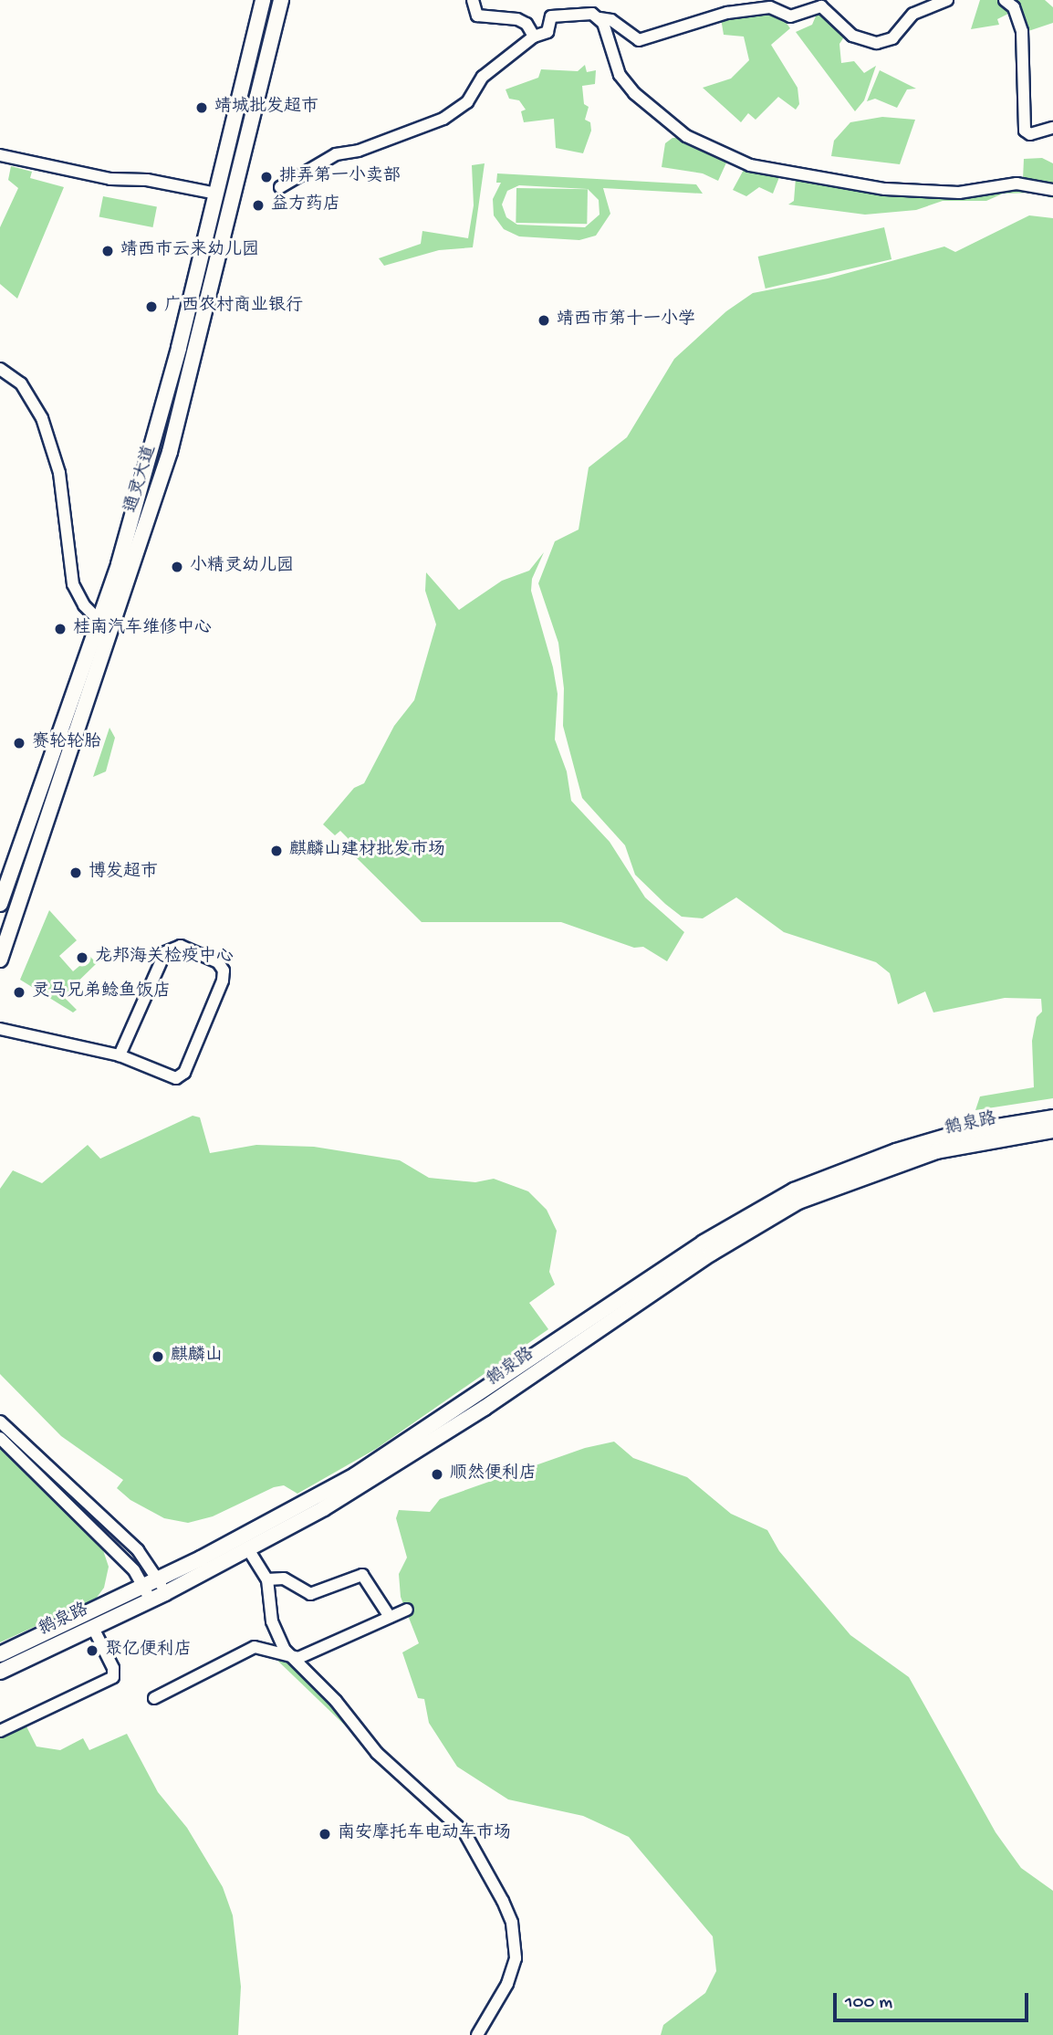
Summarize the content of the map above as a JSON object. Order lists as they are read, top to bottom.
{
  "streets": {
    "main road": ["通灵大道", "鹅泉路"]
  },
  "places": [
    "靖城批发超市",
    "排弄第一小卖部",
    "益方药店",
    "靖西市云来幼儿园",
    "广西农村商业银行",
    "靖西市第十一小学",
    "小精灵幼儿园",
    "桂南汽车维修中心",
    "赛轮轮胎",
    "麒麟山建材批发市场",
    "博发超市",
    "龙邦海关检疫中心",
    "灵马兄弟鲶鱼饭店",
    "麒麟山",
    "顺然便利店",
    "聚亿便利店",
    "南安摩托车电动车市场"
  ],
  "scale_bar": "100 m"
}
